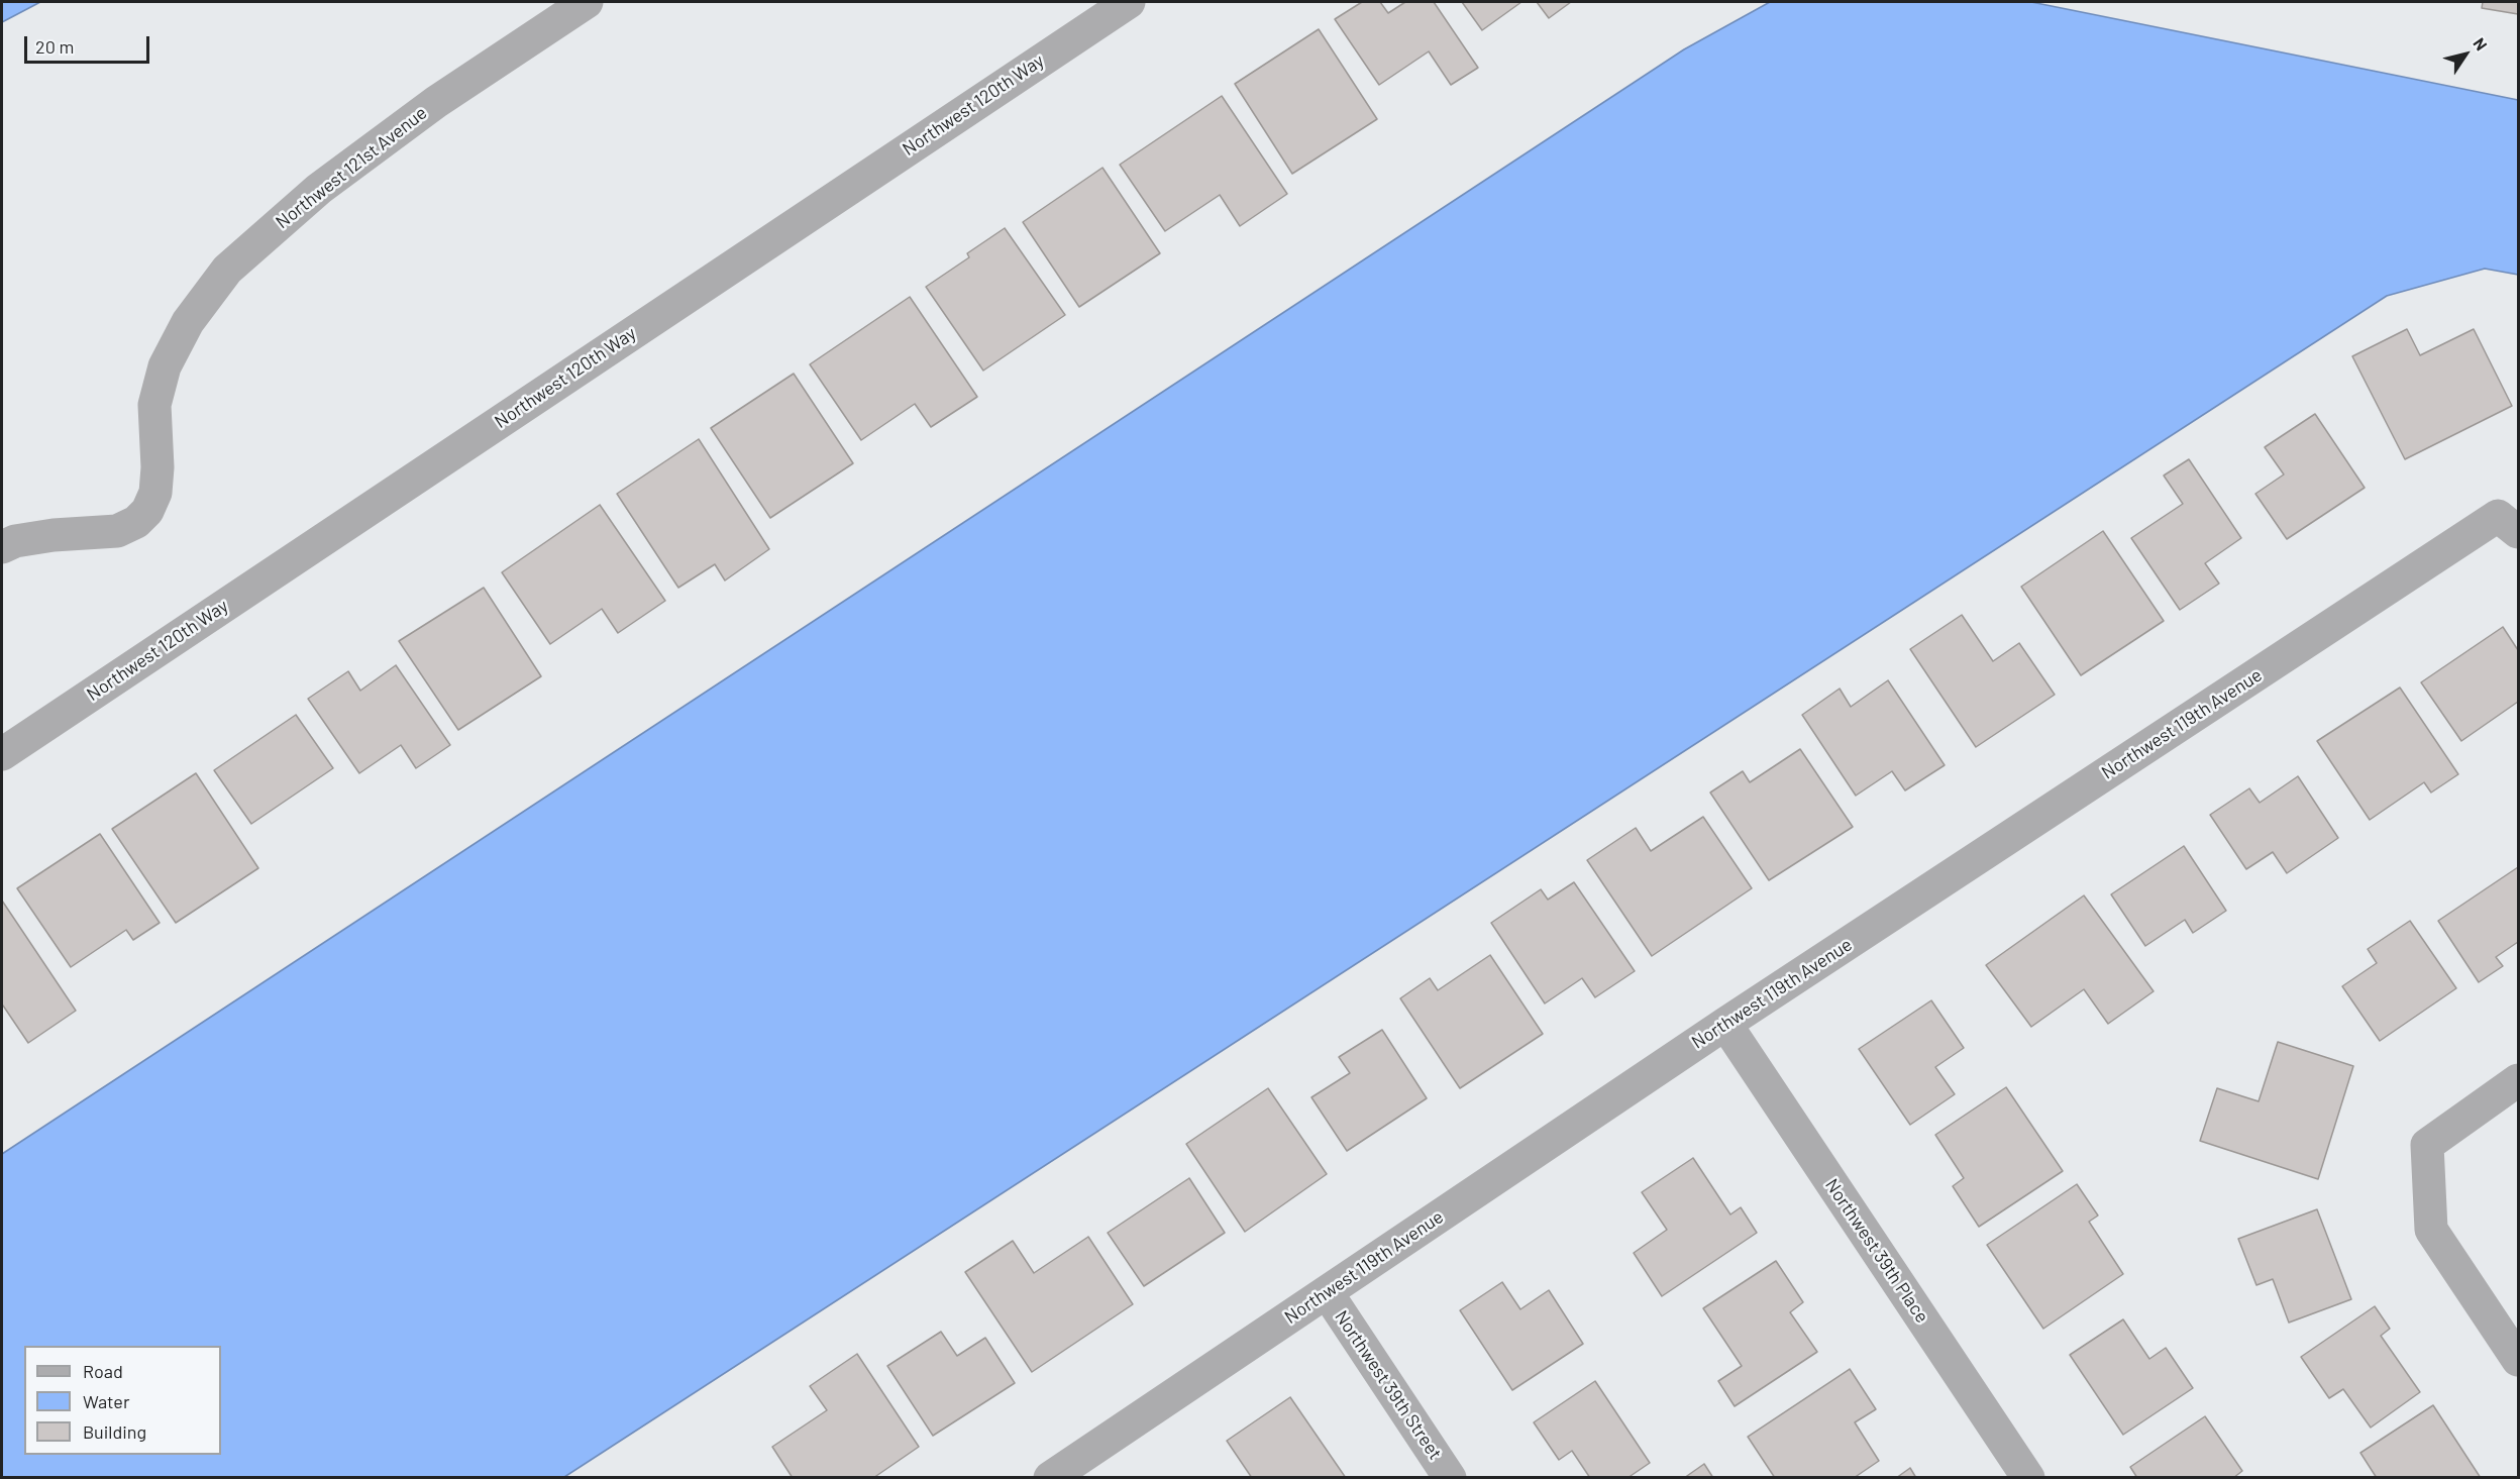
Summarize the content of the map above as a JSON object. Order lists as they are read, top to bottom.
{
  "streets": {
    "street": [
      "Northwest 120th Way",
      "Northwest 121st Avenue",
      "Northwest 119th Avenue",
      "Northwest 39th Place",
      "Northwest 39th Street"
    ]
  },
  "crossings": [
    ["Northwest 119th Avenue", "Northwest 39th Place"],
    ["Northwest 119th Avenue", "Northwest 39th Street"]
  ],
  "legend": ["Road", "Water", "Building"],
  "scale_bar": "20 m",
  "north": "top right"
}
